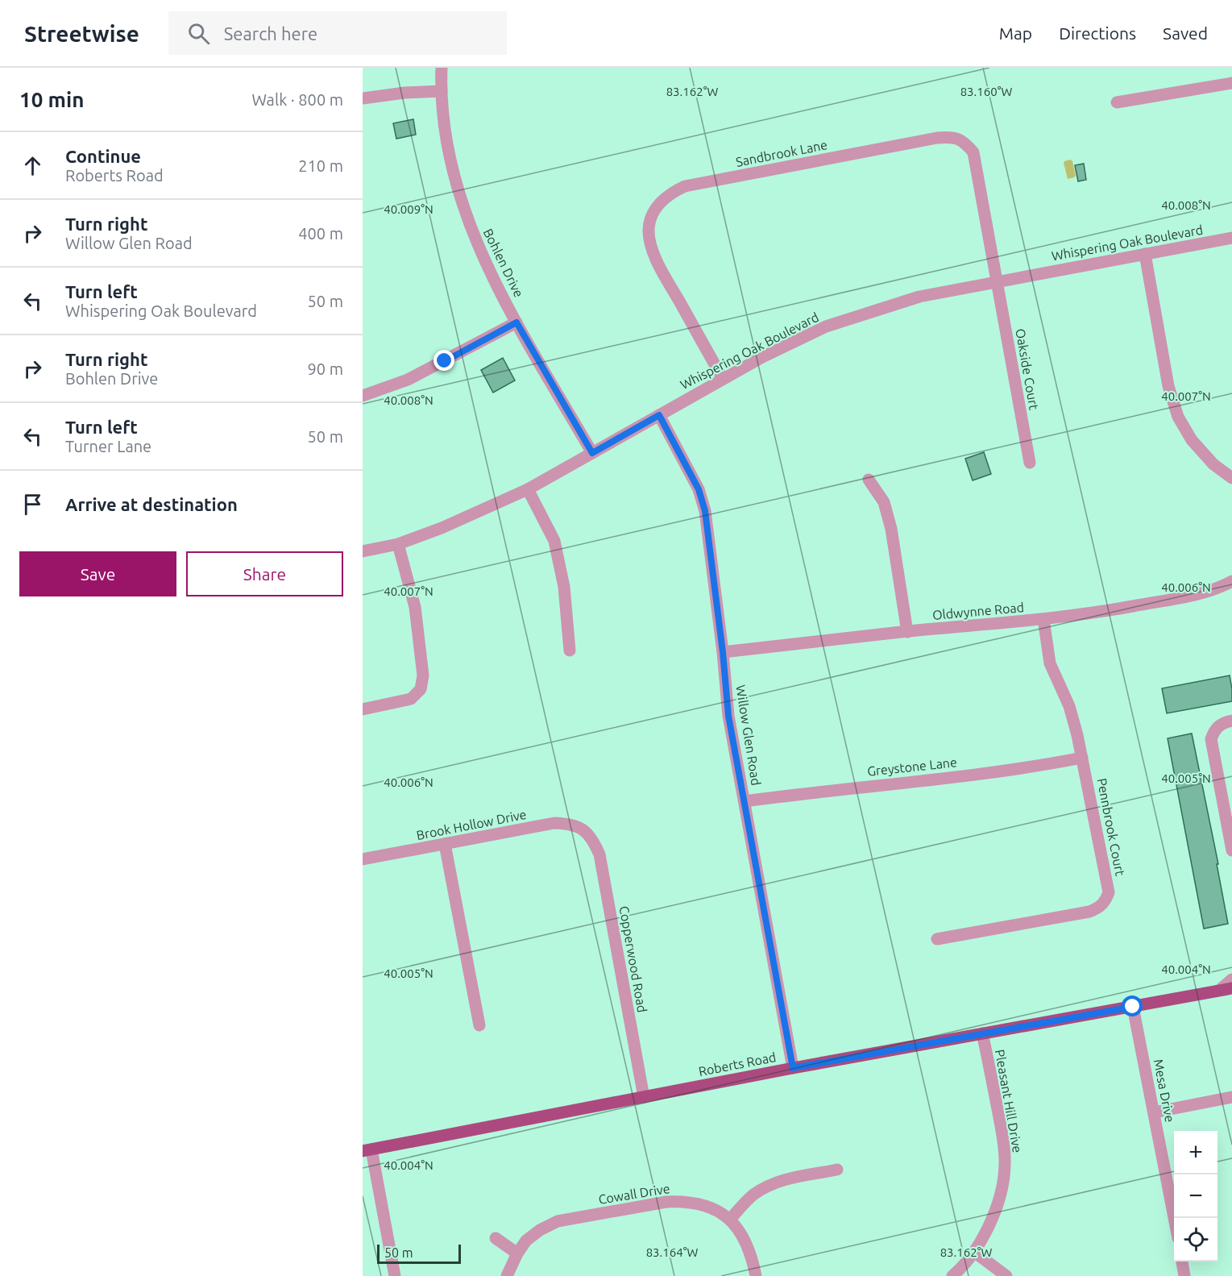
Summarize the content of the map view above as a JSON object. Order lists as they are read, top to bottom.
{
  "streets": {
    "main road": ["Roberts Road"],
    "street": [
      "Sandbrook Lane",
      "Whispering Oak Boulevard",
      "Bohlen Drive",
      "Oakside Court",
      "Oldwynne Road",
      "Willow Glen Road",
      "Greystone Lane",
      "Brook Hollow Drive",
      "Pennbrook Court",
      "Copperwood Road",
      "Mesa Drive",
      "Pleasant Hill Drive",
      "Cowall Drive"
    ]
  },
  "crossings": [
    ["Sandbrook Lane", "Whispering Oak Boulevard"],
    ["Sandbrook Lane", "Oakside Court"],
    ["Whispering Oak Boulevard", "Bohlen Drive"],
    ["Whispering Oak Boulevard", "Oakside Court"],
    ["Whispering Oak Boulevard", "Willow Glen Road"],
    ["Oldwynne Road", "Willow Glen Road"],
    ["Oldwynne Road", "Pennbrook Court"],
    ["Willow Glen Road", "Greystone Lane"],
    ["Willow Glen Road", "Roberts Road"],
    ["Greystone Lane", "Pennbrook Court"],
    ["Brook Hollow Drive", "Copperwood Road"],
    ["Copperwood Road", "Roberts Road"],
    ["Roberts Road", "Mesa Drive"],
    ["Roberts Road", "Pleasant Hill Drive"]
  ],
  "scale_bar": "50 m",
  "page": {
    "header": "Streetwise",
    "search": "Search here",
    "nav": ["Map", "Directions", "Saved"],
    "heading": ["10 min", "Walk · 800 m"],
    "list": [
      ["Continue", "Roberts Road", "210 m"],
      ["Turn right", "Willow Glen Road", "400 m"],
      ["Turn left", "Whispering Oak Boulevard", "50 m"],
      ["Turn right", "Bohlen Drive", "90 m"],
      ["Turn left", "Turner Lane", "50 m"],
      "Arrive at destination"
    ],
    "buttons": ["Save", "Share"],
    "map_buttons": ["+", "−"],
    "scale": "50 m"
  },
  "coordinates": [
    "83.162°W",
    "83.160°W",
    "40.008°N",
    "40.009°N",
    "40.007°N",
    "40.006°N",
    "40.005°N",
    "40.004°N",
    "83.164°W"
  ]
}
